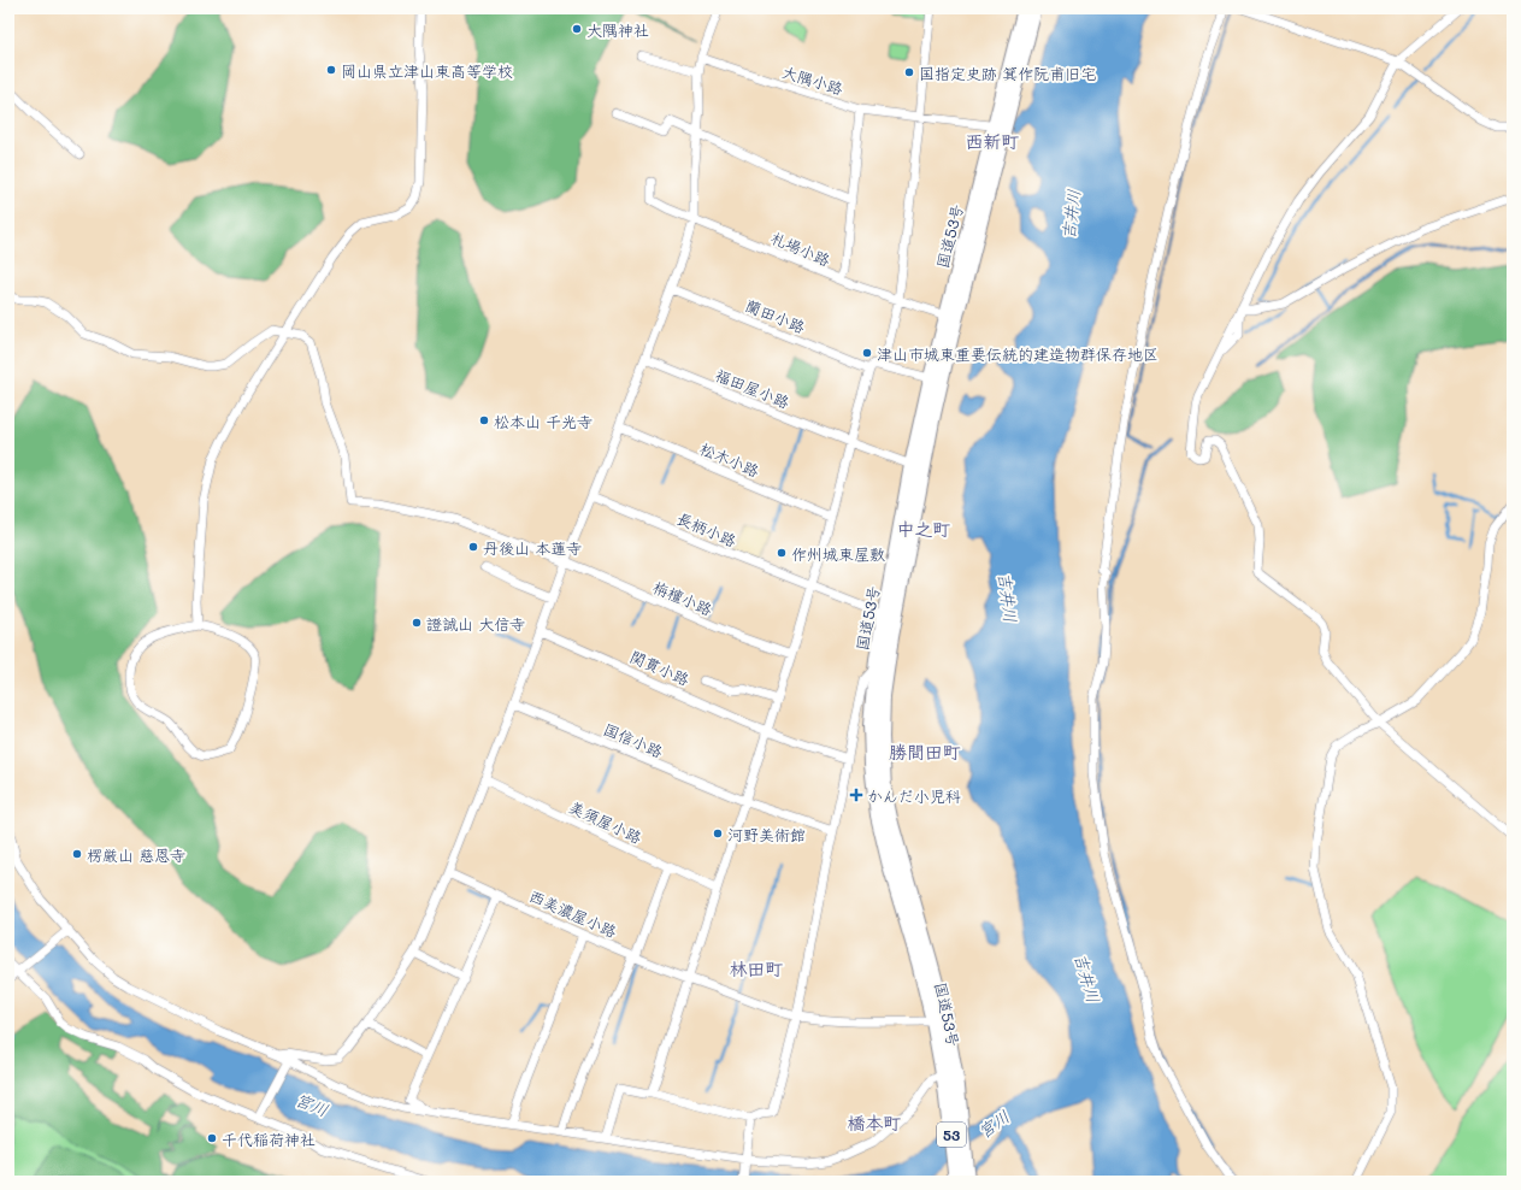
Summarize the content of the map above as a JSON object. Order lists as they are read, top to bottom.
{
  "streets": {
    "highway": ["国道53号", "53"],
    "street": [
      "大隅小路",
      "札場小路",
      "蘭田小路",
      "福田屋小路",
      "松木小路",
      "長柄小路",
      "栴檀小路",
      "関貫小路",
      "国信小路",
      "美須屋小路",
      "西美濃屋小路"
    ]
  },
  "crossings": [
    ["大隅小路", "国道53号"],
    ["国道53号", "札場小路"],
    ["国道53号", "福田屋小路"],
    ["国道53号", "長柄小路"],
    ["国道53号", "西美濃屋小路"]
  ],
  "districts": [
    "西新町",
    "中之町",
    "勝間田町",
    "林田町",
    "橋本町"
  ],
  "water": ["吉井川", "宮川"],
  "places": {
    "other": [
      "大隅神社",
      "岡山県立津山東高等学校",
      "国指定史跡 箕作阮甫旧宅",
      "津山市城東重要伝統的建造物群保存地区",
      "松本山 千光寺",
      "丹後山 本蓮寺",
      "作州城東屋敷",
      "證誠山 大信寺",
      "河野美術館",
      "楞厳山 慈恩寺",
      "千代稲荷神社"
    ],
    "health": ["かんだ小児科"]
  }
}
